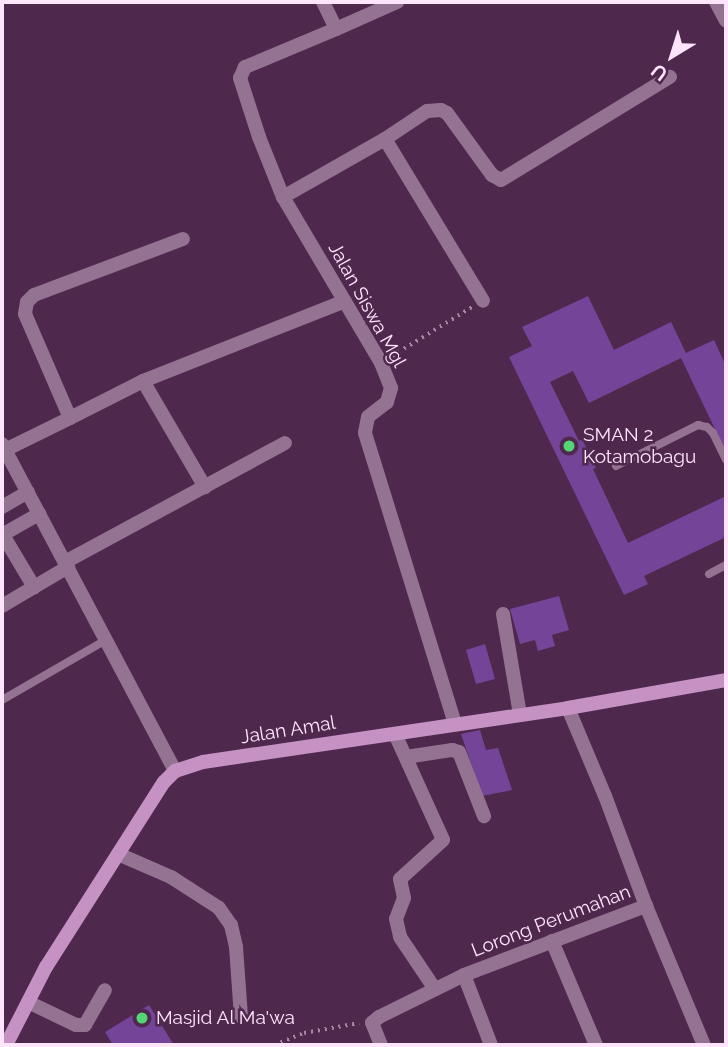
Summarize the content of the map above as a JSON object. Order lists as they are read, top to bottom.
{
  "streets": {
    "street": ["Jalan Siswa Mgl", "Jalan Amal", "Lorong Perumahan"]
  },
  "crossings": [
    ["Jalan Siswa Mgl", "Jalan Amal"],
    ["Jalan Amal", "Lorong Perumahan"]
  ],
  "places": ["SMAN 2 Kotamobagu", "Masjid Al Ma'wa"],
  "north": "bottom left"
}
